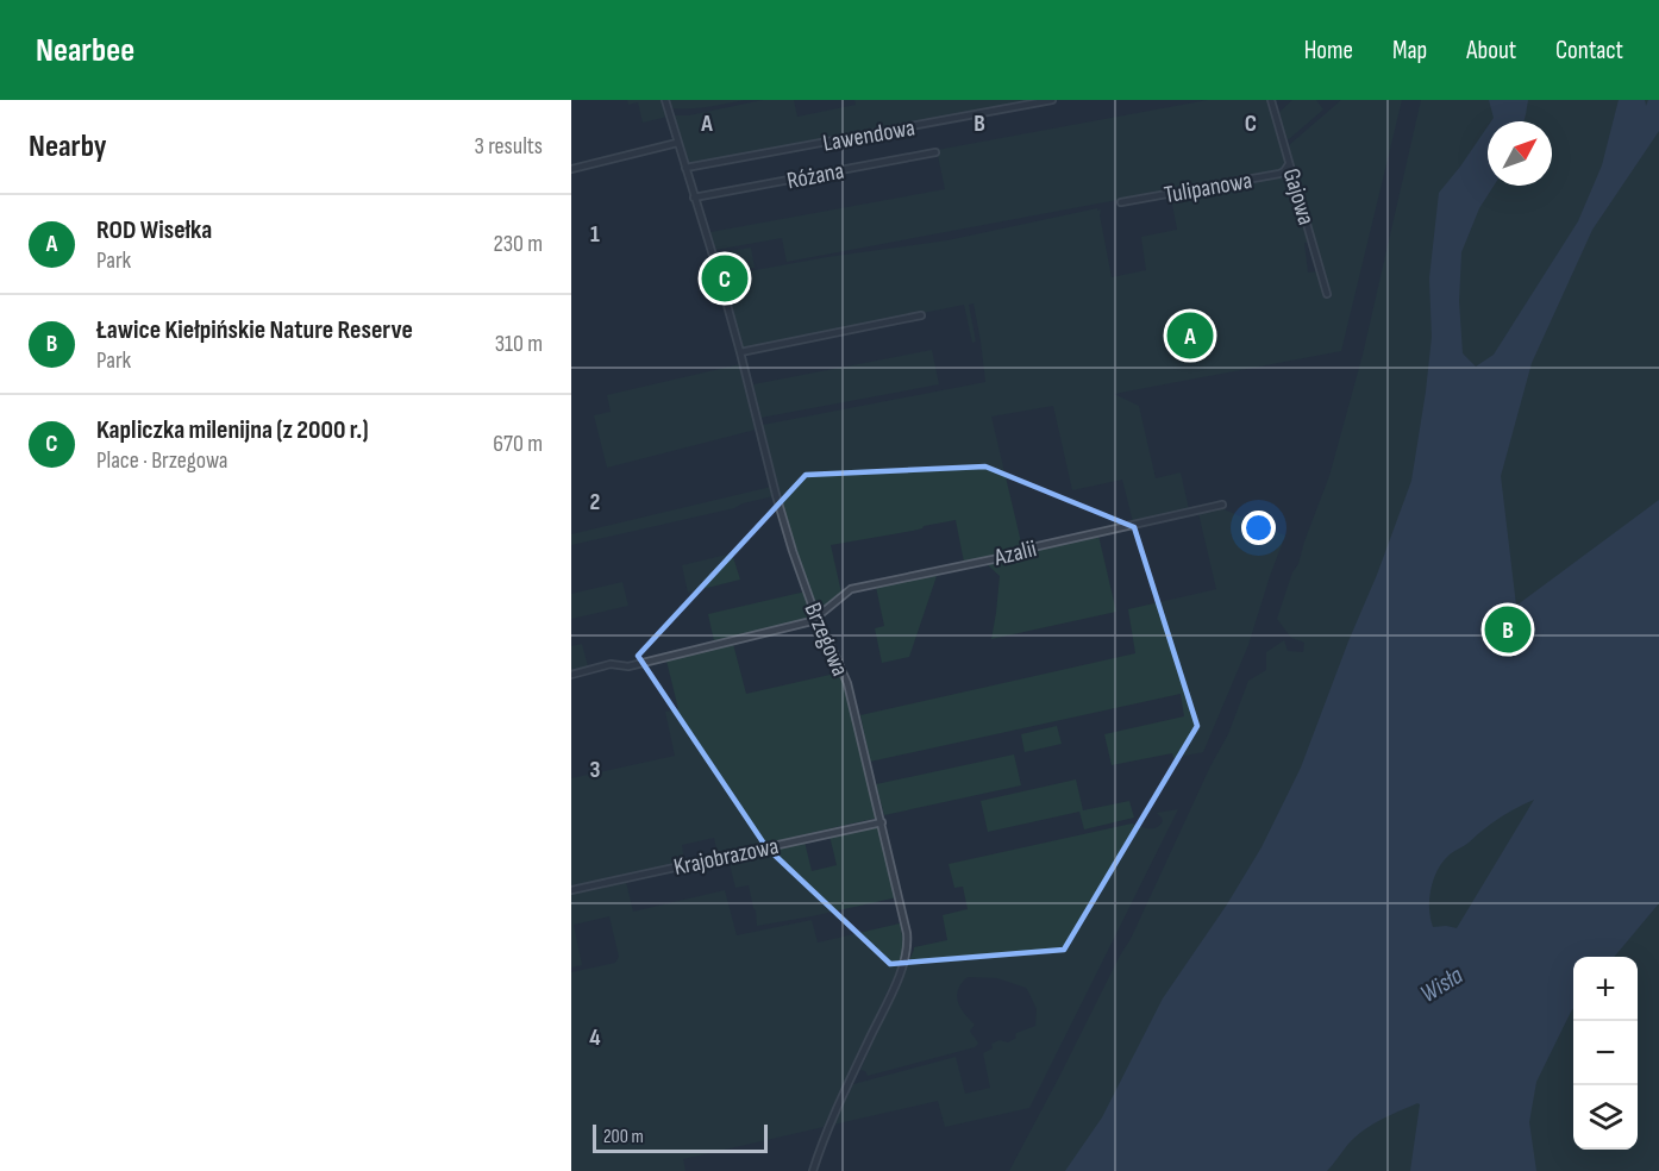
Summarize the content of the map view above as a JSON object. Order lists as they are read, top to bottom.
{
  "streets": {
    "street": [
      "Lawendowa",
      "Różana",
      "Tulipanowa",
      "Gajowa",
      "Azalii",
      "Brzegowa",
      "Krajobrazowa"
    ]
  },
  "crossings": [
    ["Lawendowa", "Brzegowa"],
    ["Różana", "Brzegowa"],
    ["Tulipanowa", "Gajowa"],
    ["Azalii", "Brzegowa"],
    ["Brzegowa", "Krajobrazowa"]
  ],
  "water": ["Wisła"],
  "scale_bar": "200 m",
  "north": "top right",
  "page": {
    "header": "Nearbee",
    "nav": [
      "Home",
      "Map",
      "About",
      "Contact"
    ],
    "heading": ["Nearby", "3 results"],
    "list": [
      {
        "mark": "A",
        "name": "ROD Wisełka",
        "note": "Park",
        "value": "230 m"
      },
      {
        "mark": "B",
        "name": "Ławice Kiełpińskie Nature Reserve",
        "note": "Park",
        "value": "310 m"
      },
      {
        "mark": "C",
        "name": "Kapliczka milenijna (z 2000 r.)",
        "note": "Place · Brzegowa",
        "value": "670 m"
      }
    ],
    "pins": ["C", "A", "B"],
    "map_buttons": ["+", "−"],
    "scale": "200 m"
  },
  "grid": {
    "columns": ["A", "B", "C"],
    "rows": [
      "1",
      "2",
      "3",
      "4"
    ]
  }
}
